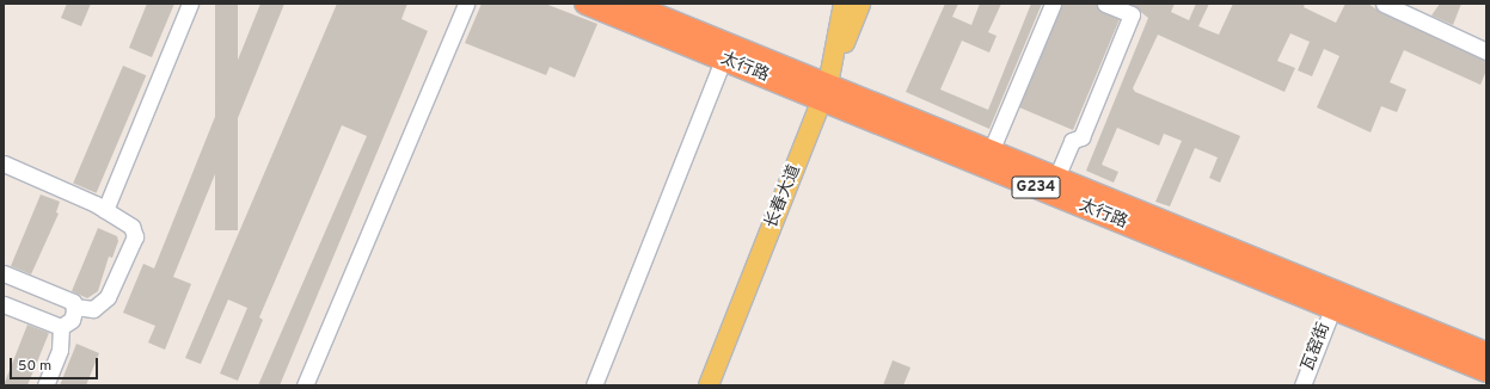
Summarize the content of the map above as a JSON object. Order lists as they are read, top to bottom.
{
  "streets": {
    "highway": ["太行路", "G234"],
    "main road": ["长春大道"],
    "street": ["瓦窑街"]
  },
  "crossings": [
    ["太行路", "长春大道"],
    ["太行路", "瓦窑街"]
  ],
  "scale_bar": "50 m"
}
